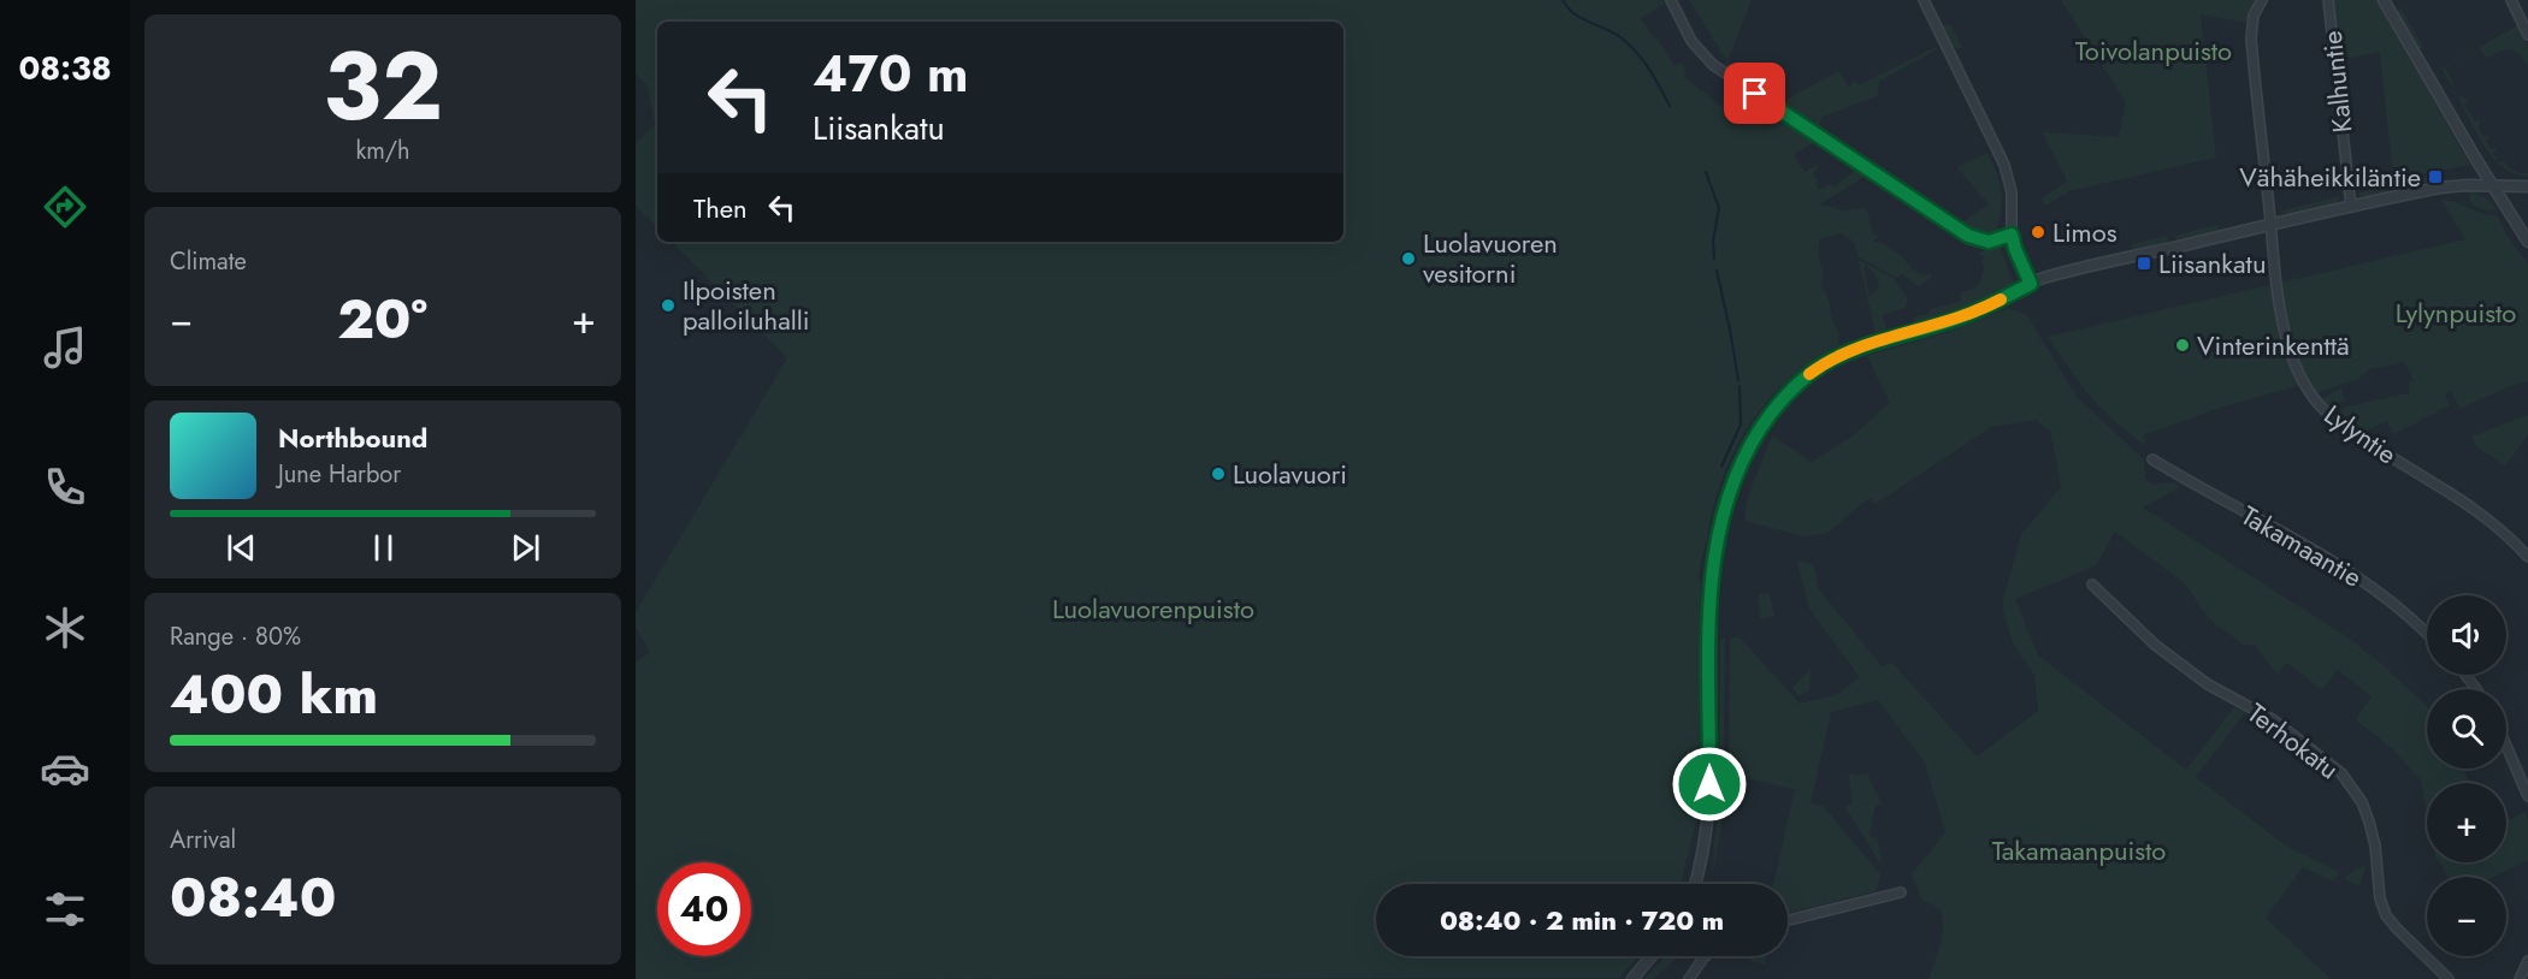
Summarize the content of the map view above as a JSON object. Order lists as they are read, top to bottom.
{
  "streets": {
    "street": [
      "Kalhuntie",
      "Lylyntie",
      "Takamaantie",
      "Terhokatu"
    ]
  },
  "parks": [
    "Toivolanpuisto",
    "Lylynpuisto",
    "Luolavuorenpuisto",
    "Takamaanpuisto"
  ],
  "places": {
    "transit": ["Vähäheikkiläntie", "Liisankatu"],
    "other": [
      "Limos",
      "Luolavuoren vesitorni",
      "Ilpoisten palloiluhalli",
      "Vinterinkenttä",
      "Luolavuori"
    ]
  },
  "page": {
    "tabs": "08:38",
    "tile": [
      ["32", "km/h"],
      "Climate",
      ["Range · 80%", "400 km"],
      ["Arrival", "08:40"]
    ],
    "turn": ["470 m", "Liisankatu"],
    "then": "Then",
    "heat": ["−", "20°", "+"],
    "song": ["Northbound", "June Harbor"],
    "map_buttons": ["+", "−"],
    "limit": "40",
    "trip": "08:40 · 2 min · 720 m"
  }
}
